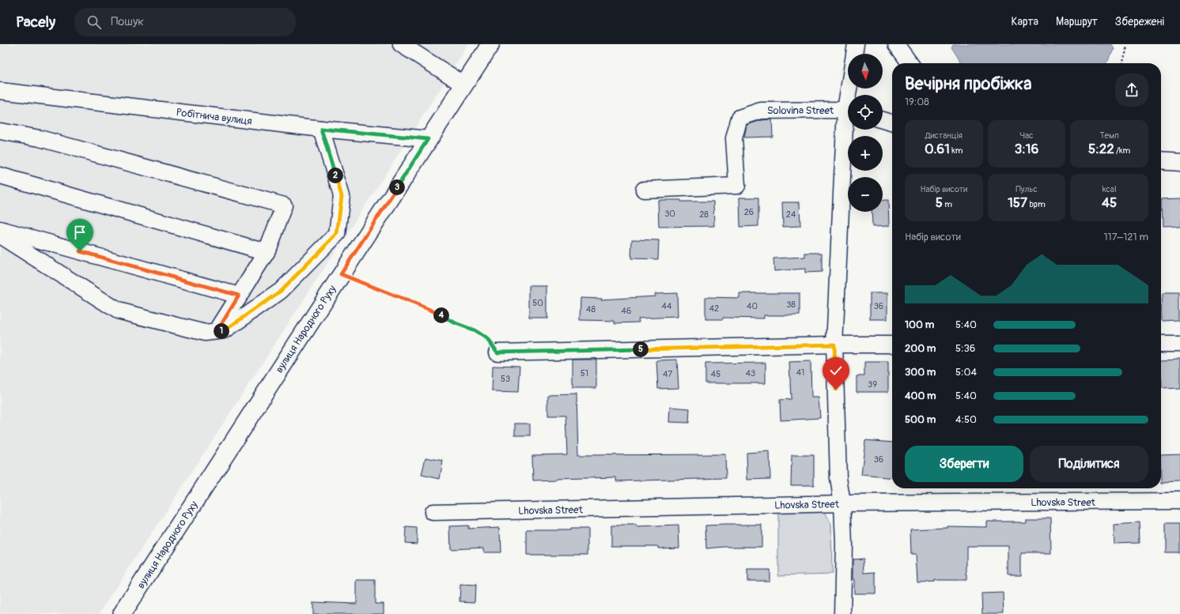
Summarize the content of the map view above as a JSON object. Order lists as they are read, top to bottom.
{
  "streets": {
    "main road": ["вулиця Народного Руху"],
    "street": ["Solovina Street", "Робітнича вулиця", "Lhovska Street"]
  },
  "crossings": [
    ["Робітнича вулиця", "вулиця Народного Руху"]
  ],
  "house_numbers": [
    "26",
    "30",
    "28",
    "24",
    "50",
    "38",
    "44",
    "40",
    "36",
    "42",
    "48",
    "46",
    "41",
    "51",
    "43",
    "47",
    "45",
    "53",
    "39",
    "36"
  ],
  "north": "bottom",
  "page": {
    "header": "Pacely",
    "search": "Пошук",
    "nav": ["Карта", "Маршрут", "Збережені"],
    "map_buttons": ["+", "−"],
    "heading": ["Вечірня пробіжка", "19:08"],
    "stats": [
      ["Дистанція", "0.61 km"],
      ["Час", "3:16"],
      ["Темп", "5:22 /km"],
      ["Набір висоти", "5 m"],
      ["Пульс", "157 bpm"],
      ["kcal", "45"]
    ],
    "pins": [
      "2",
      "3",
      "4",
      "1",
      "5"
    ],
    "chart": ["Набір висоти", "117–121 m"],
    "list": [
      {
        "name": "100 m",
        "note": "5:40"
      },
      {
        "name": "200 m",
        "note": "5:36"
      },
      {
        "name": "300 m",
        "note": "5:04"
      },
      {
        "name": "400 m",
        "note": "5:40"
      },
      {
        "name": "500 m",
        "note": "4:50"
      }
    ],
    "buttons": ["Зберегти", "Поділитися"]
  }
}
